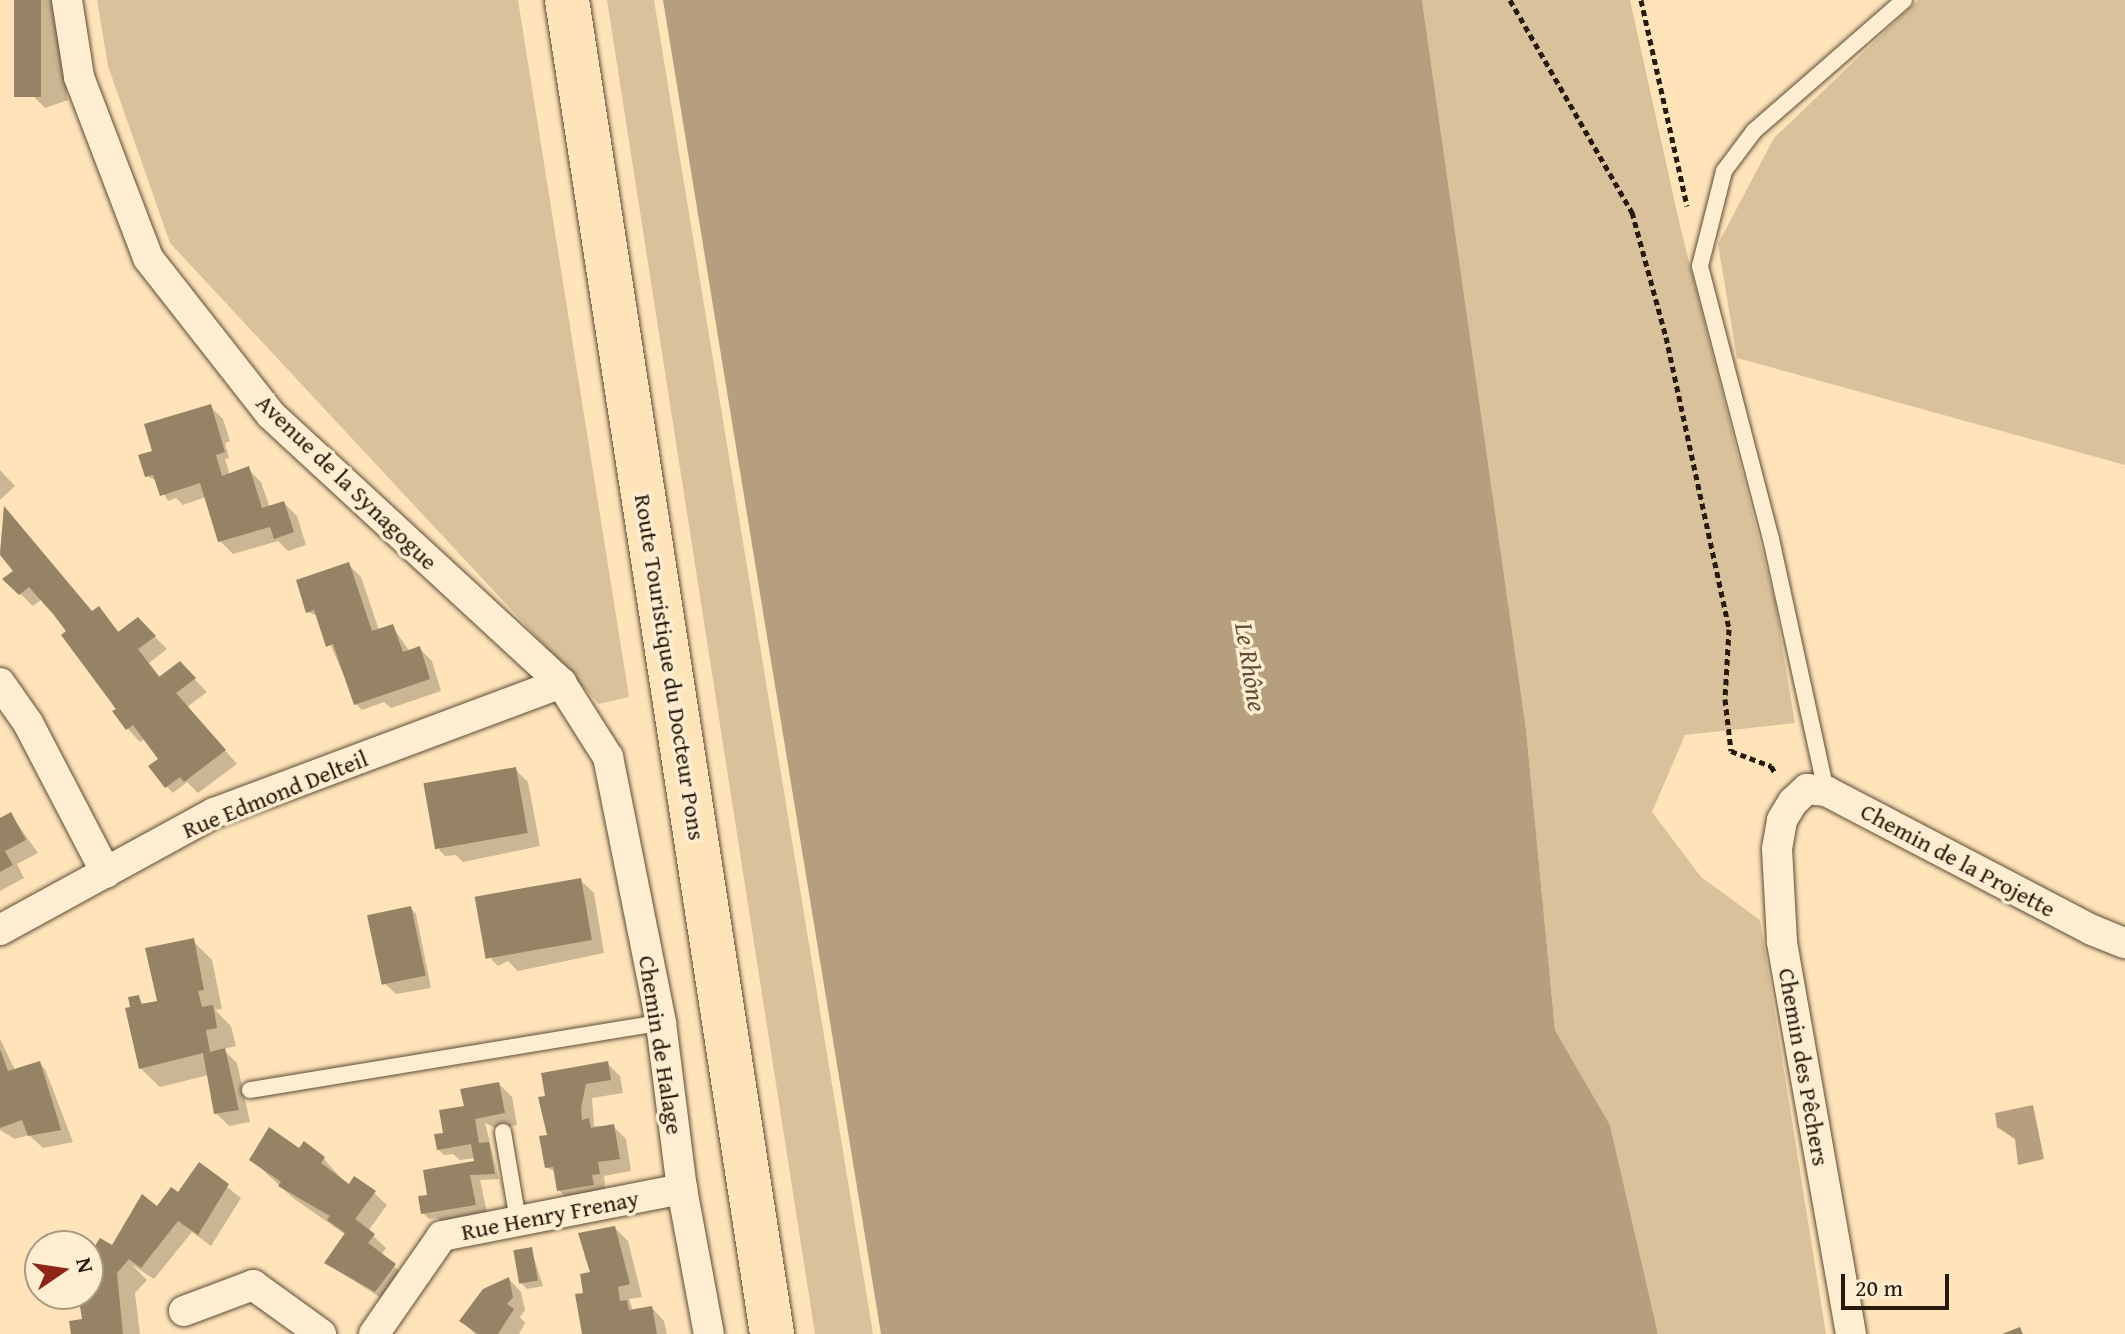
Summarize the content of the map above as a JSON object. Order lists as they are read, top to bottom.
{
  "streets": {
    "highway": ["Route Touristique du Docteur Pons"],
    "street": [
      "Avenue de la Synagogue",
      "Rue Edmond Delteil",
      "Chemin de la Projette",
      "Chemin de Halage",
      "Chemin des Pêchers",
      "Rue Henry Frenay"
    ]
  },
  "crossings": [
    ["Avenue de la Synagogue", "Rue Edmond Delteil"],
    ["Avenue de la Synagogue", "Chemin de Halage"],
    ["Chemin de Halage", "Rue Henry Frenay"]
  ],
  "water": ["Le Rhône"],
  "scale_bar": "20 m",
  "north": "right"
}
